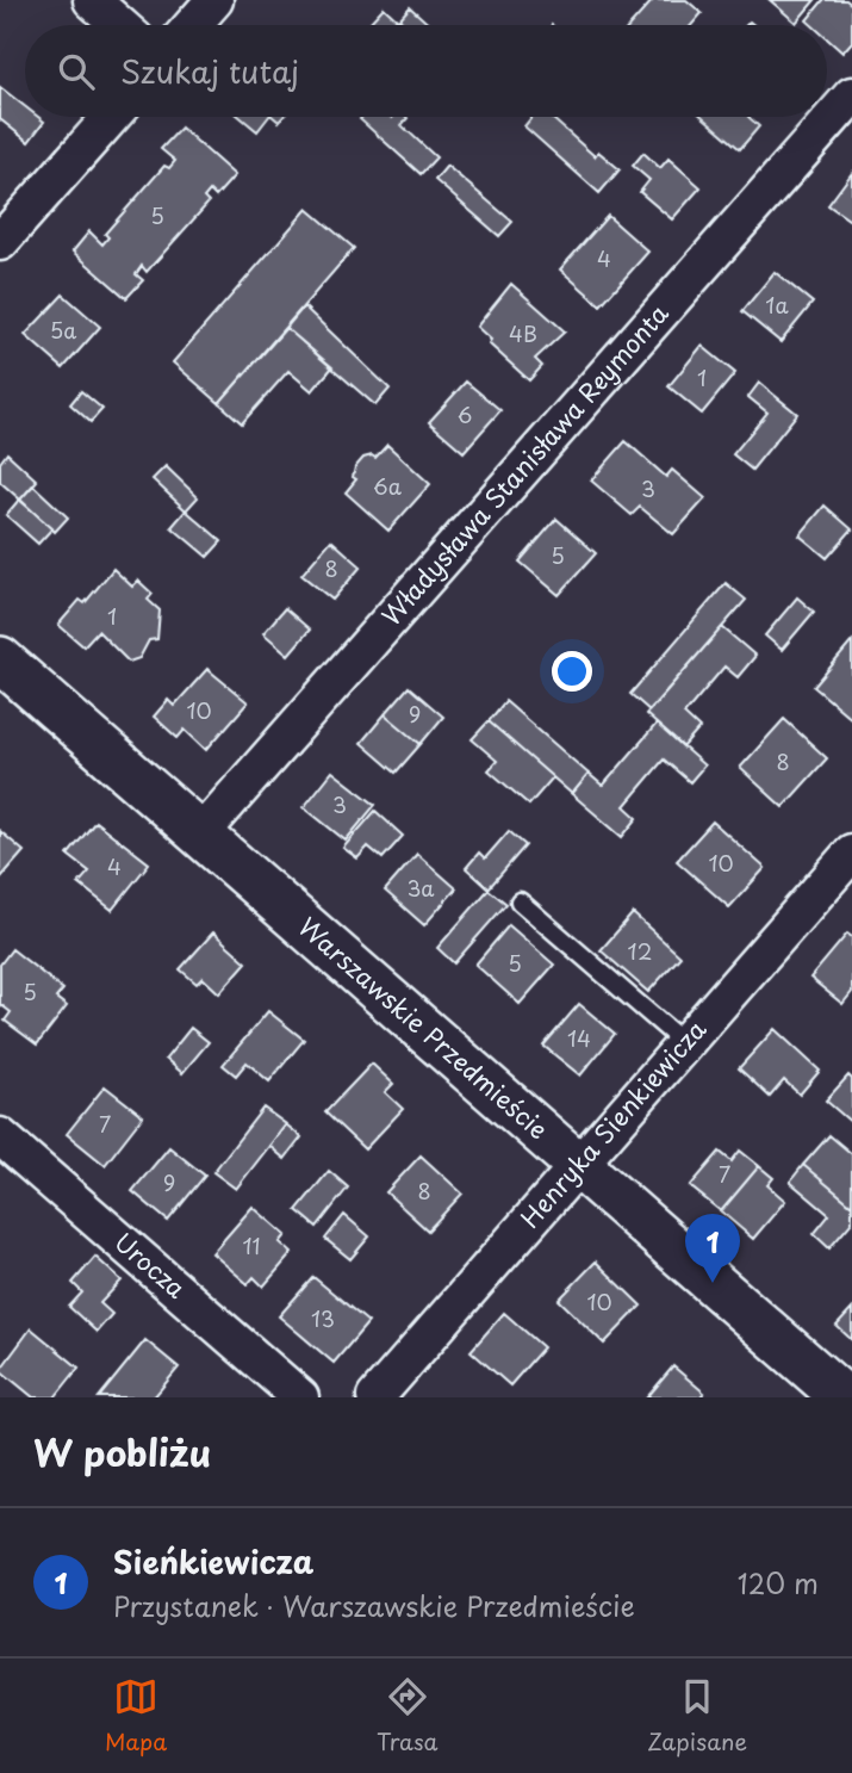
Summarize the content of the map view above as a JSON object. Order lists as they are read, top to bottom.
{
  "streets": {
    "street": [
      "Władysława Stanisława Reymonta",
      "Warszawskie Przedmieście",
      "Henryka Sienkiewicza",
      "Urocza"
    ]
  },
  "crossings": [
    ["Władysława Stanisława Reymonta", "Warszawskie Przedmieście"],
    ["Warszawskie Przedmieście", "Henryka Sienkiewicza"]
  ],
  "house_numbers": [
    "5",
    "4",
    "1a",
    "5a",
    "4B",
    "1",
    "6",
    "6a",
    "3",
    "5",
    "8",
    "1",
    "10",
    "9",
    "8",
    "3",
    "10",
    "4",
    "3a",
    "12",
    "5",
    "5",
    "14",
    "7",
    "7",
    "9",
    "8",
    "11",
    "10",
    "13"
  ],
  "page": {
    "search": "Szukaj tutaj",
    "pins": "1",
    "heading": "W pobliżu",
    "list": [
      {
        "mark": "1",
        "name": "Sieńkiewicza",
        "note": "Przystanek · Warszawskie Przedmieście",
        "value": "120 m"
      }
    ],
    "nav": ["Mapa", "Trasa", "Zapisane"]
  }
}
